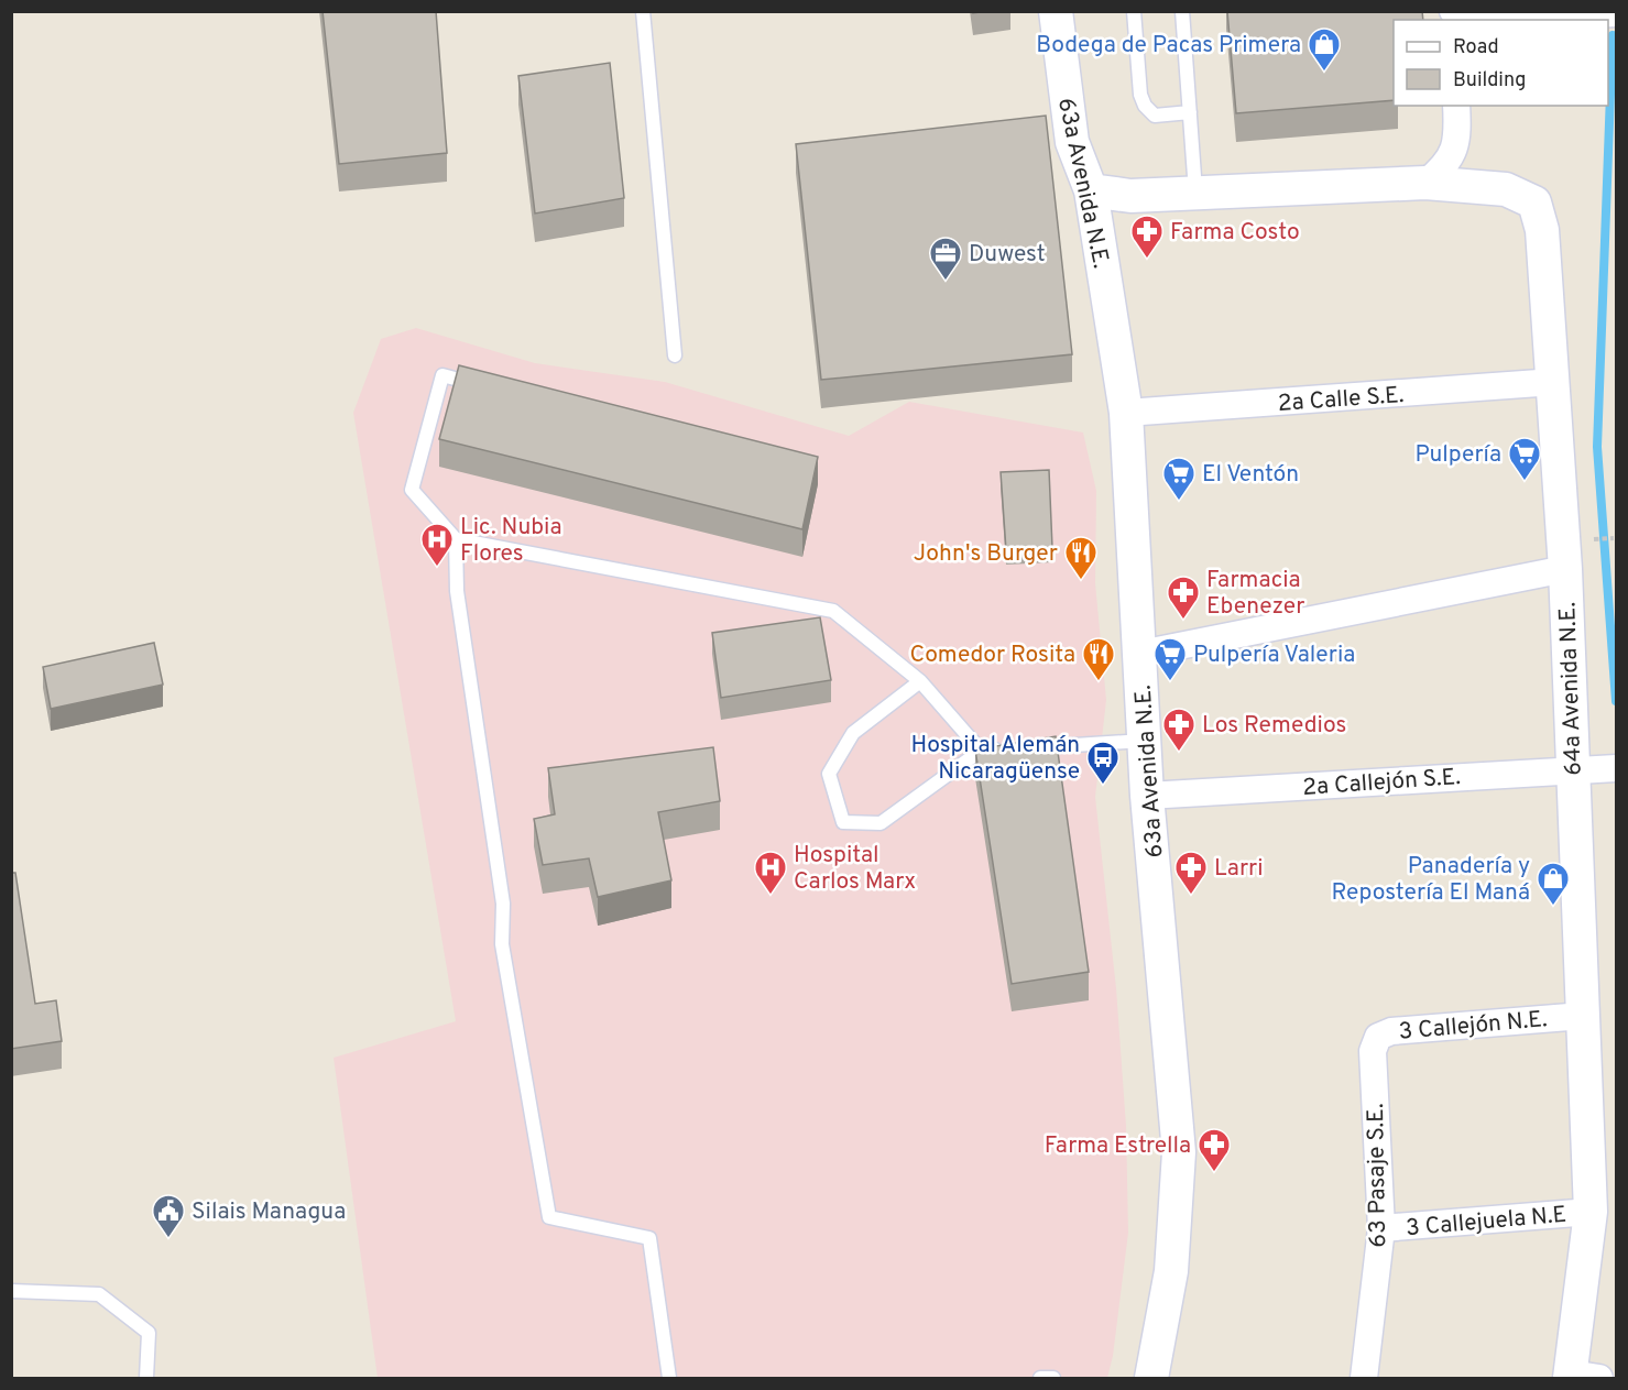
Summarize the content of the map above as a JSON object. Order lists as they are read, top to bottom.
{
  "streets": {
    "street": [
      "63a Avenida N.E.",
      "2a Calle S.E.",
      "64a Avenida N.E.",
      "2a Callejón S.E.",
      "3 Callejón N.E.",
      "63 Pasaje S.E.",
      "3 Callejuela N.E"
    ]
  },
  "crossings": [
    ["63a Avenida N.E.", "2a Calle S.E."],
    ["63a Avenida N.E.", "2a Callejón S.E."],
    ["2a Calle S.E.", "64a Avenida N.E."],
    ["64a Avenida N.E.", "2a Callejón S.E."],
    ["64a Avenida N.E.", "3 Callejón N.E."],
    ["64a Avenida N.E.", "3 Callejuela N.E"],
    ["3 Callejón N.E.", "63 Pasaje S.E."],
    ["63 Pasaje S.E.", "3 Callejuela N.E"]
  ],
  "places": {
    "shop": ["Bodega de Pacas Primera", "Panadería y Repostería El Maná"],
    "pharmacy": [
      "Farma Costo",
      "Farmacia Ebenezer",
      "Los Remedios",
      "Larri",
      "Farma Estrella"
    ],
    "office": ["Duwest"],
    "supermarket": ["Pulpería", "El Ventón", "Pulpería Valeria"],
    "hospital": ["Lic. Nubia Flores", "Hospital Carlos Marx"],
    "restaurant": ["John's Burger", "Comedor Rosita"],
    "bus stop": ["Hospital Alemán Nicaragüense"],
    "public building": ["Silais Managua"]
  },
  "legend": ["Road", "Building"]
}
